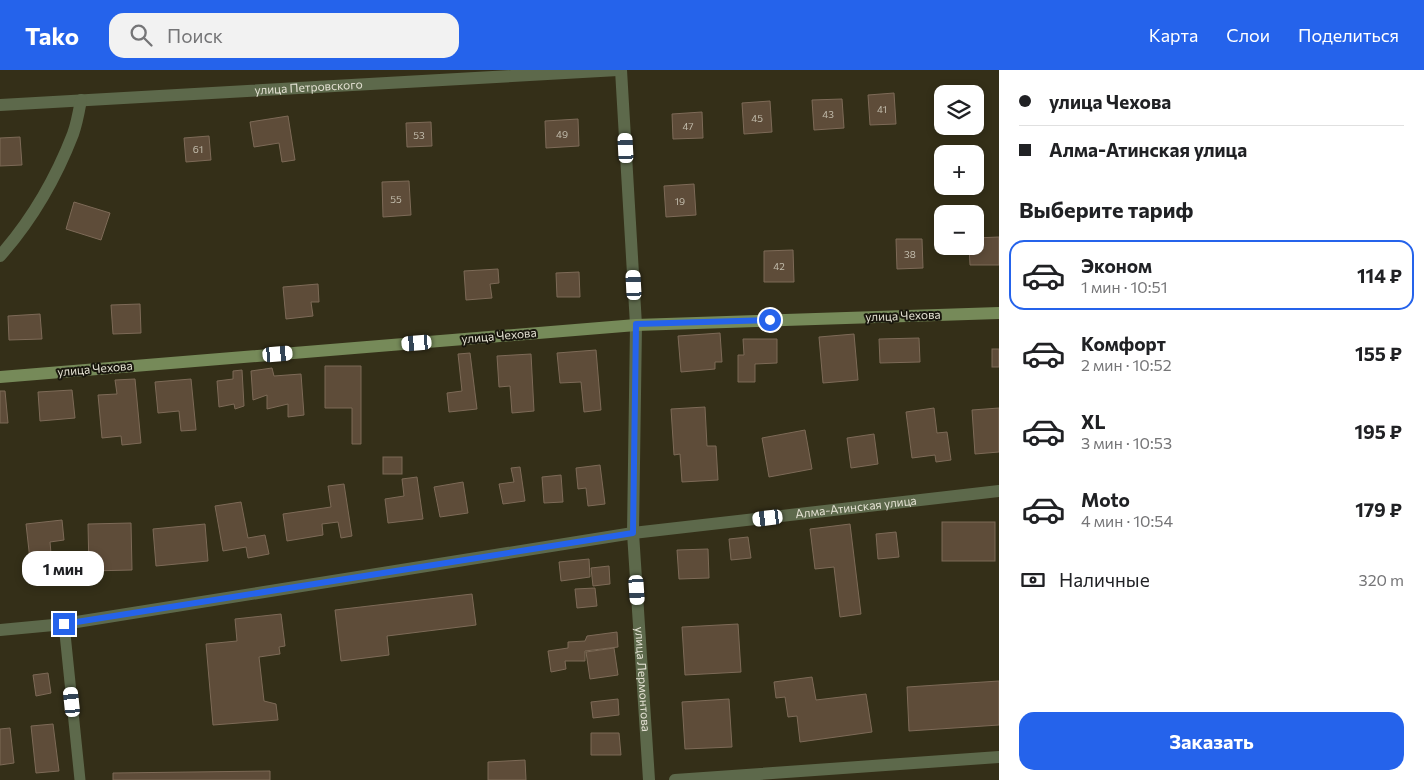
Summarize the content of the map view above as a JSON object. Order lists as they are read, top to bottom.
{
  "streets": {
    "street": [
      "улица Петровского",
      "улица Чехова",
      "Алма-Атинская улица",
      "улица Лермонтова"
    ]
  },
  "crossings": [
    ["улица Петровского", "улица Лермонтова"],
    ["улица Чехова", "улица Лермонтова"],
    ["Алма-Атинская улица", "улица Лермонтова"]
  ],
  "house_numbers": [
    "41",
    "43",
    "45",
    "47",
    "49",
    "53",
    "61",
    "55",
    "19",
    "38",
    "42"
  ],
  "page": {
    "header": "Tako",
    "search": "Поиск",
    "nav": ["Карта", "Слои", "Поделиться"],
    "banner": ["улица Чехова", "Алма-Атинская улица"],
    "map_buttons": ["+", "−"],
    "heading": "Выберите тариф",
    "list": [
      {
        "name": "Эконом",
        "note": "1 мин · 10:51",
        "value": "114 ₽"
      },
      {
        "name": "Комфорт",
        "note": "2 мин · 10:52",
        "value": "155 ₽"
      },
      {
        "name": "XL",
        "note": "3 мин · 10:53",
        "value": "195 ₽"
      },
      {
        "name": "Moto",
        "note": "4 мин · 10:54",
        "value": "179 ₽"
      }
    ],
    "bubble": "1 мин",
    "pay": ["Наличные", "320 m"],
    "buttons": "Заказать"
  }
}
